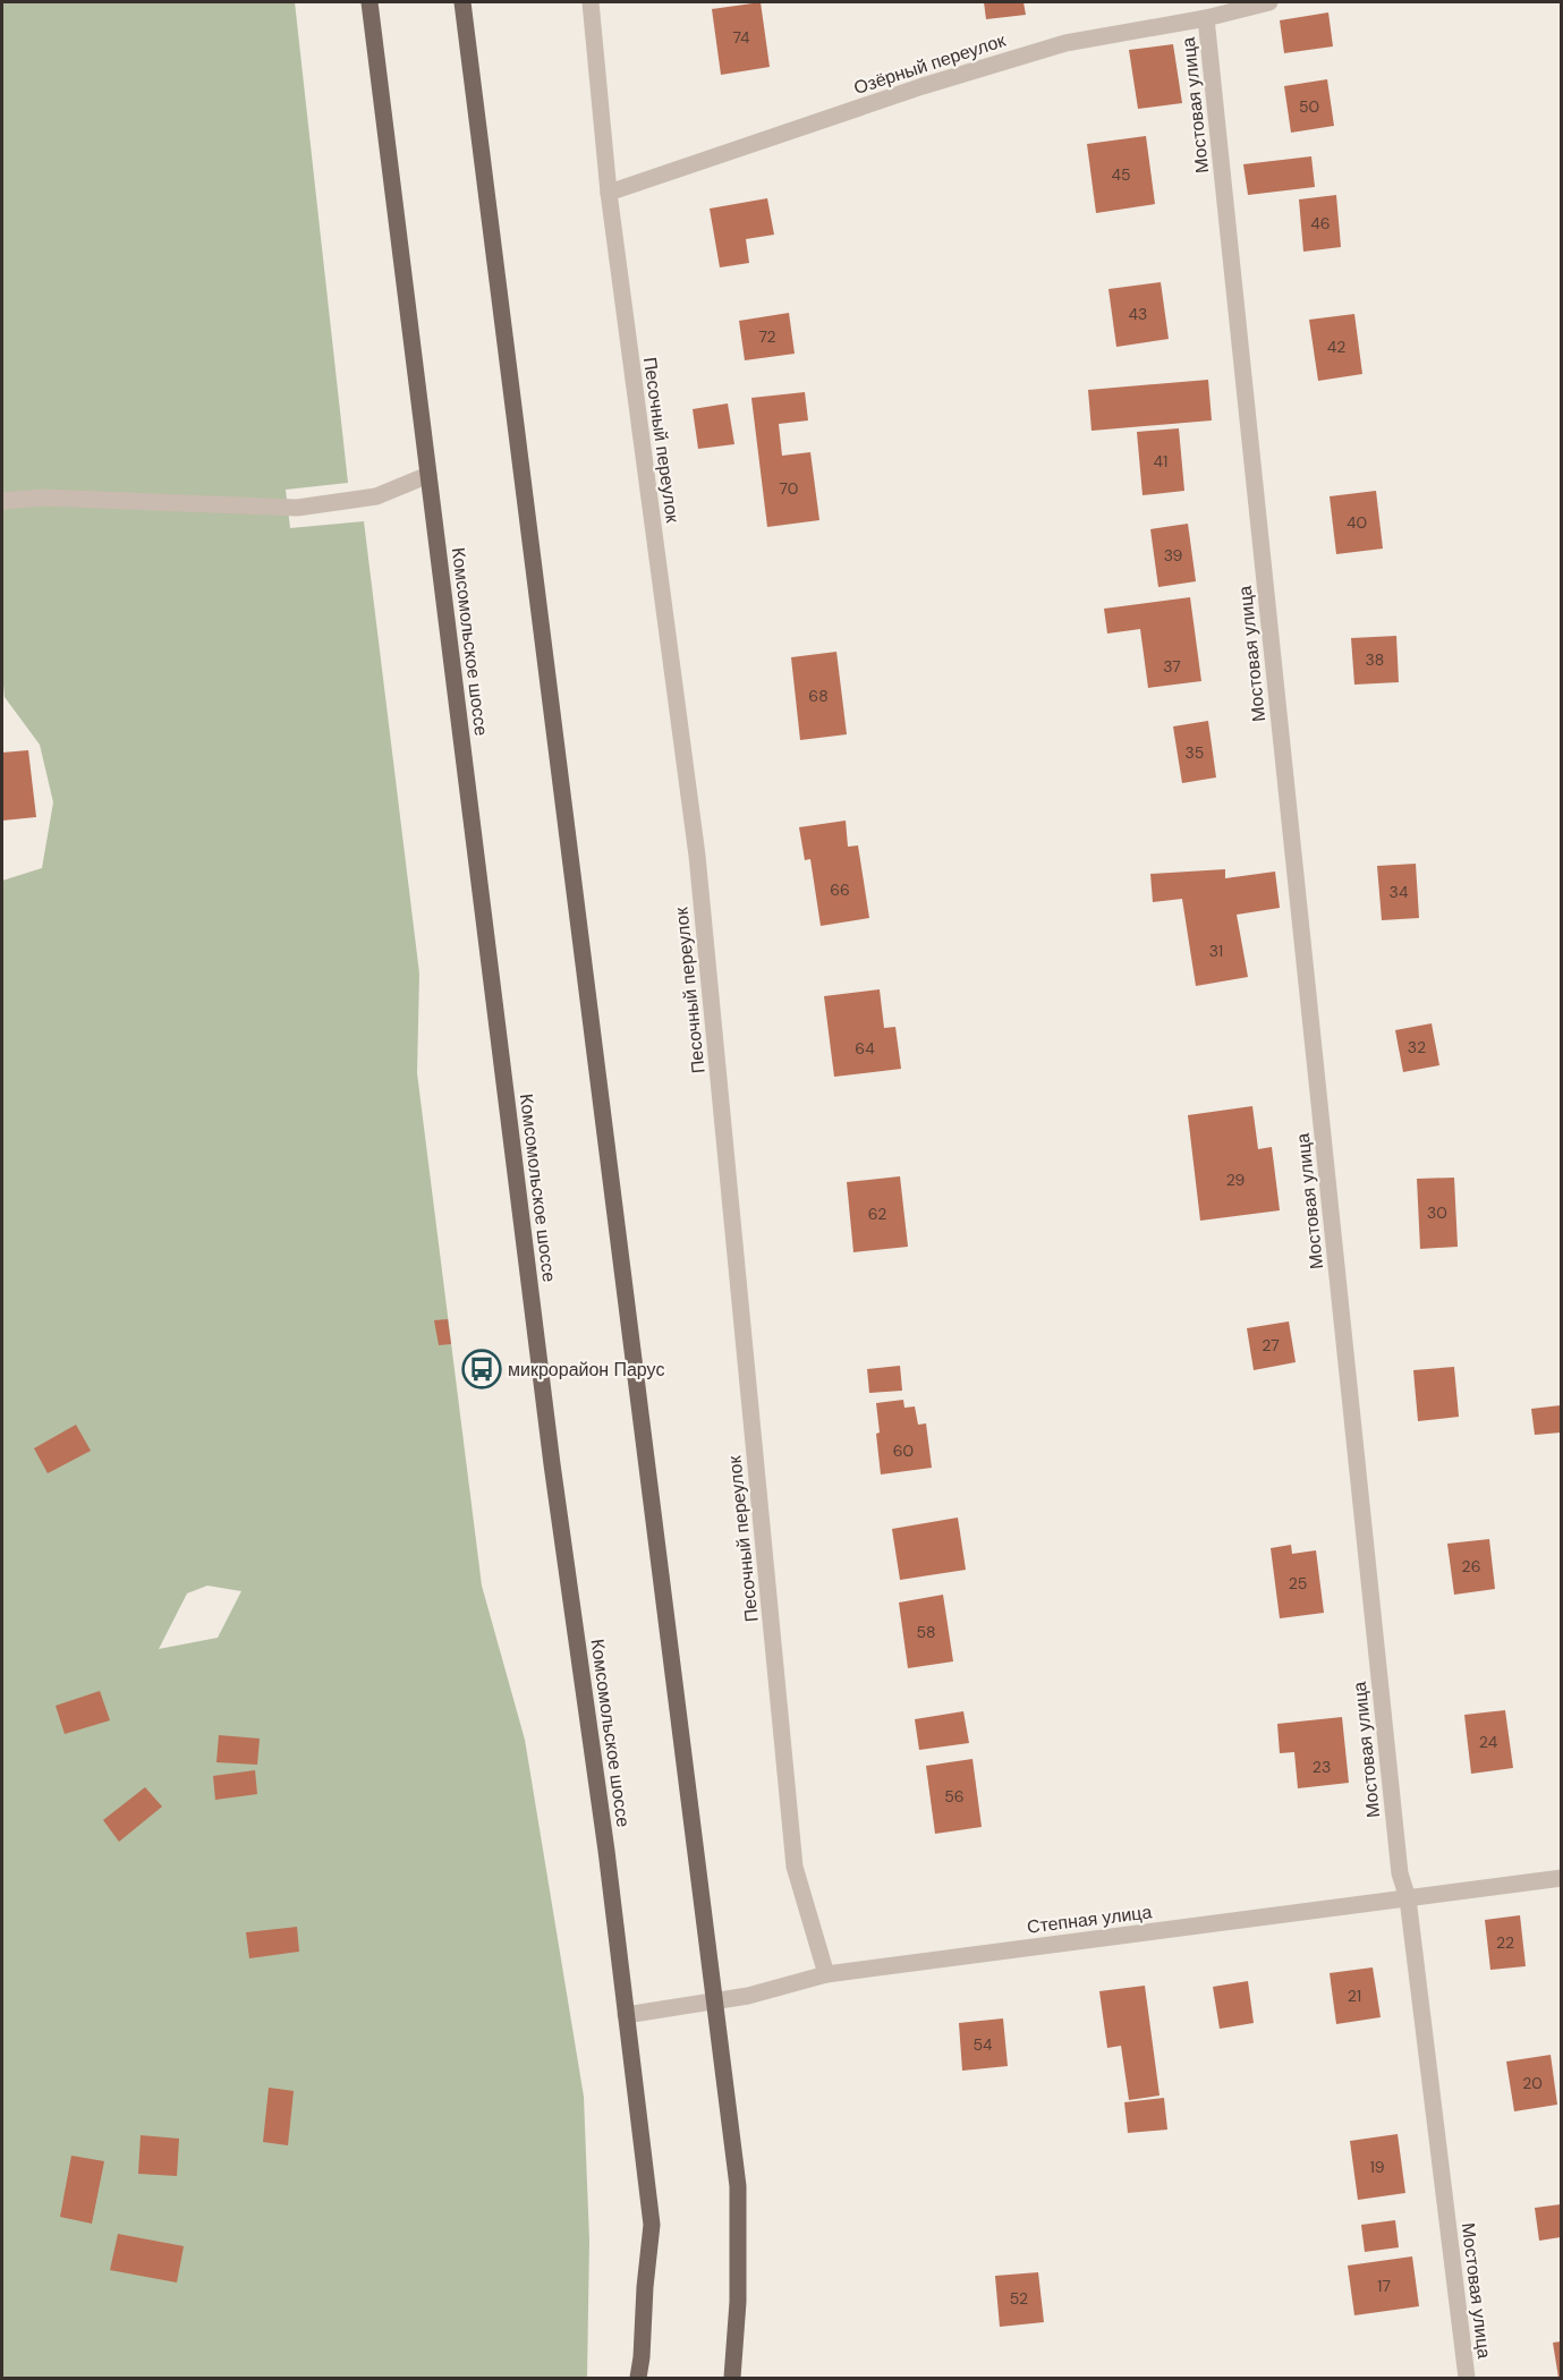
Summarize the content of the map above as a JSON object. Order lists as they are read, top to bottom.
{
  "streets": {
    "main road": ["Комсомольское шоссе"],
    "street": [
      "Озёрный переулок",
      "Мостовая улица",
      "Песочный переулок",
      "Степная улица"
    ]
  },
  "crossings": [
    ["Озёрный переулок", "Мостовая улица"],
    ["Озёрный переулок", "Песочный переулок"],
    ["Мостовая улица", "Степная улица"],
    ["Песочный переулок", "Степная улица"],
    ["Комсомольское шоссе", "Степная улица"]
  ],
  "places": {
    "bus stop": ["микрорайон Парус"]
  },
  "house_numbers": [
    "74",
    "50",
    "45",
    "46",
    "43",
    "72",
    "42",
    "41",
    "70",
    "40",
    "39",
    "38",
    "37",
    "68",
    "35",
    "66",
    "34",
    "31",
    "32",
    "64",
    "29",
    "30",
    "62",
    "27",
    "60",
    "26",
    "25",
    "58",
    "24",
    "23",
    "56",
    "22",
    "21",
    "54",
    "20",
    "19",
    "17",
    "52"
  ]
}
